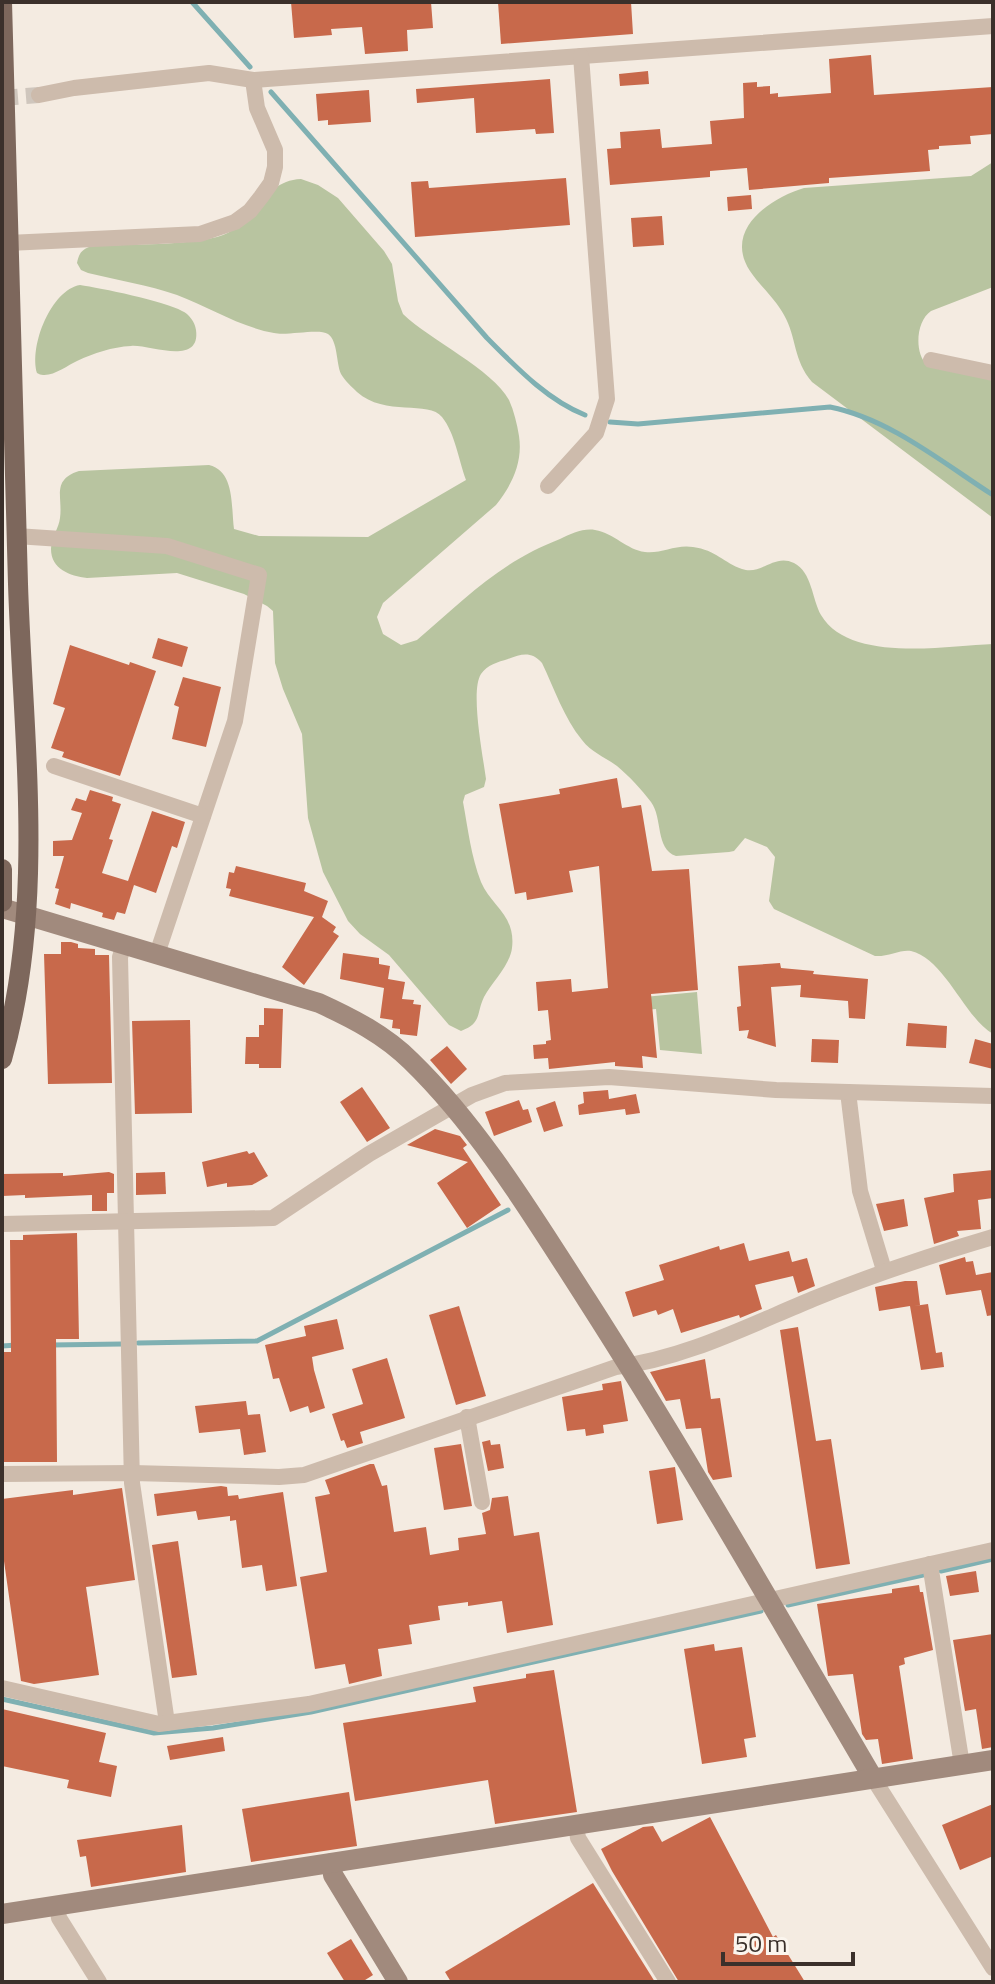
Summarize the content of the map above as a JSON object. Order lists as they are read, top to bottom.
{
  "scale_bar": "50 m"
}
